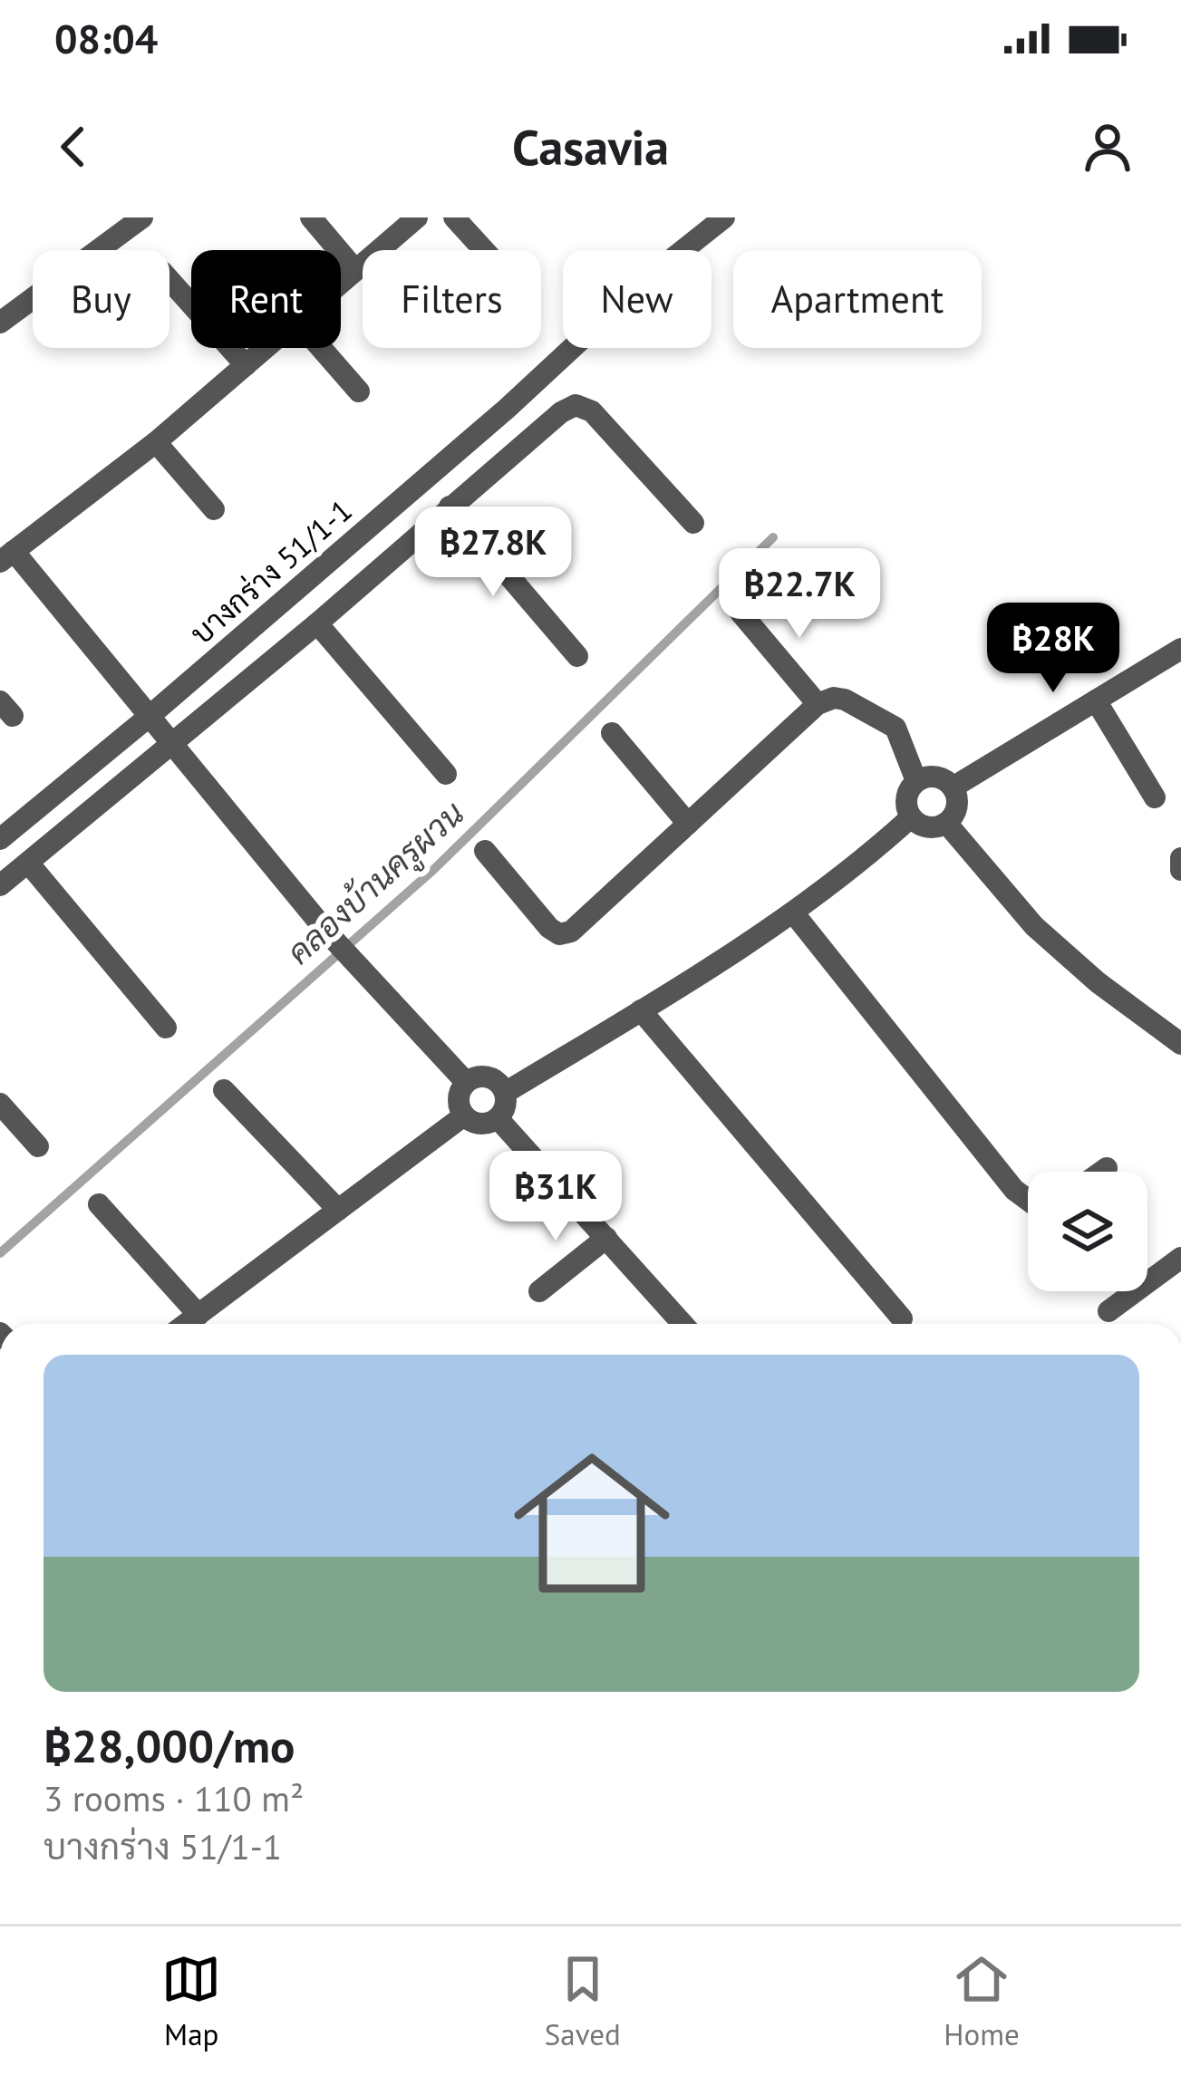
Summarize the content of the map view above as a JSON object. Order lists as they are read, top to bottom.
{
  "streets": {
    "street": ["บางกร่าง 51/1-1"]
  },
  "water": ["คลองบ้านครูผวน"],
  "page": {
    "status": "08:04",
    "header": "Casavia",
    "chip": [
      "Buy",
      "Rent",
      "Filters",
      "New",
      "Apartment"
    ],
    "price": [
      "฿27.8K",
      "฿22.7K",
      "฿28K",
      "฿31K"
    ],
    "list": [
      {
        "name": "฿28,000/mo",
        "note": "3 rooms · 110 m² · บางกร่าง 51/1-1"
      }
    ],
    "tabs": ["Map", "Saved", "Home"]
  }
}
